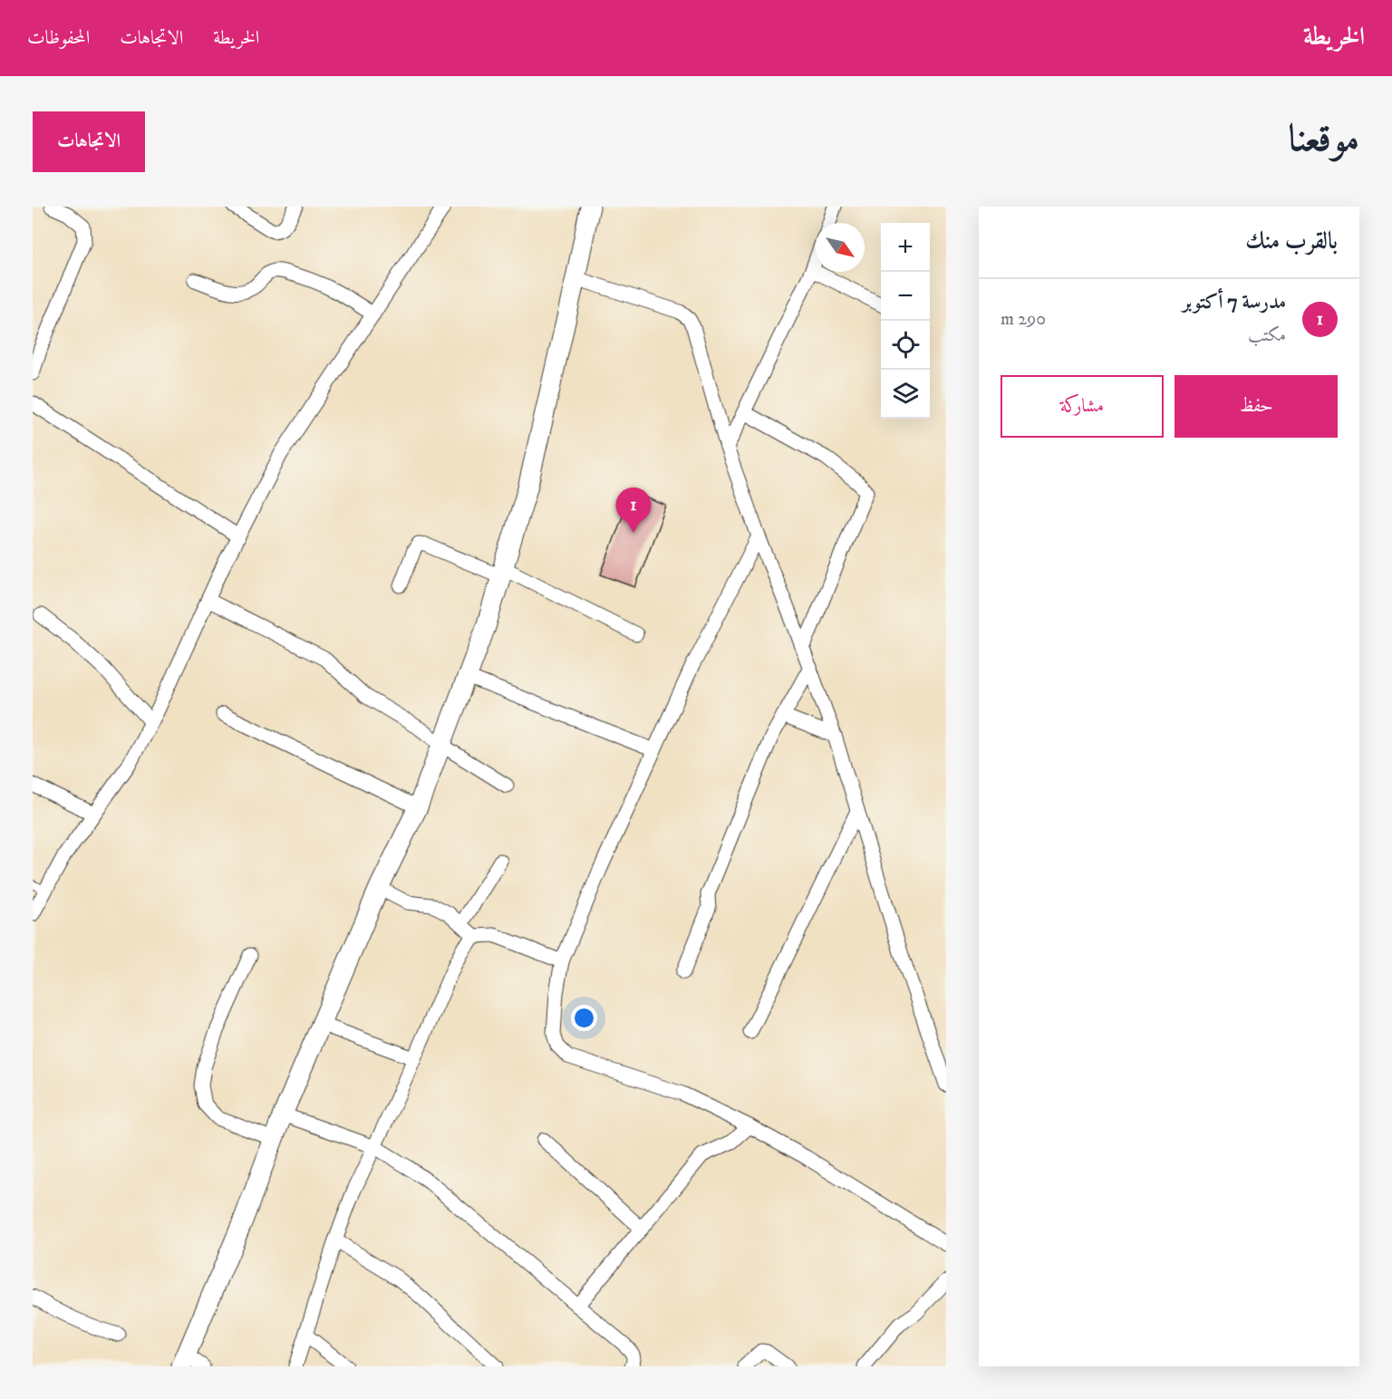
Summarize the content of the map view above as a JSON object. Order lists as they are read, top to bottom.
{
  "north": "bottom right",
  "page": {
    "header": "الخريطة",
    "nav": ["الخريطة", "الاتجاهات", "المحفوظات"],
    "title": "موقعنا",
    "buttons": [
      "الاتجاهات",
      ["حفظ", "مشاركة"]
    ],
    "heading": "بالقرب منك",
    "map_buttons": ["+", "−"],
    "list": [
      {
        "mark": "1",
        "name": "مدرسة 7 أكتوبر",
        "note": "مكتب",
        "value": "290 m"
      }
    ],
    "pins": "1"
  }
}
